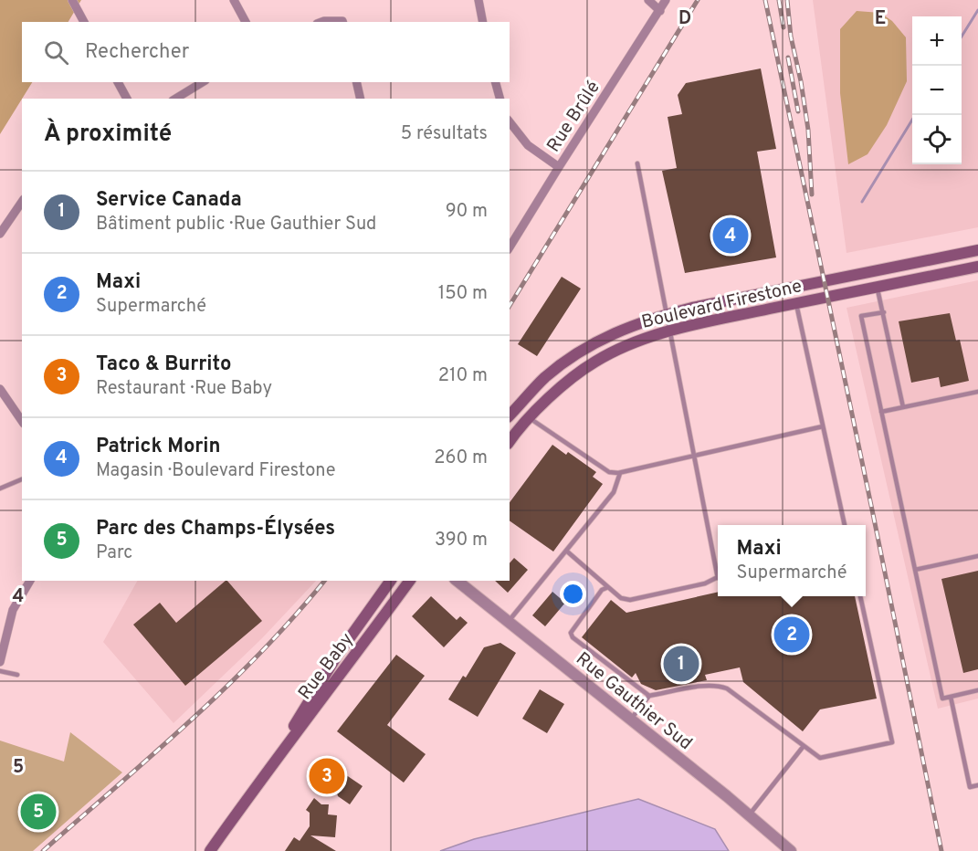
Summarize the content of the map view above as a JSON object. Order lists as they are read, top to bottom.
{
  "streets": {
    "main road": ["Boulevard Firestone", "Rue Baby"],
    "street": ["Rue Brûlé", "Rue Gauthier Sud"]
  },
  "page": {
    "map_buttons": ["+", "−"],
    "search": "Rechercher",
    "heading": ["À proximité", "5 résultats"],
    "list": [
      {
        "mark": "1",
        "name": "Service Canada",
        "note": "Bâtiment public · Rue Gauthier Sud",
        "value": "90 m"
      },
      {
        "mark": "2",
        "name": "Maxi",
        "note": "Supermarché",
        "value": "150 m"
      },
      {
        "mark": "3",
        "name": "Taco & Burrito",
        "note": "Restaurant · Rue Baby",
        "value": "210 m"
      },
      {
        "mark": "4",
        "name": "Patrick Morin",
        "note": "Magasin · Boulevard Firestone",
        "value": "260 m"
      },
      {
        "mark": "5",
        "name": "Parc des Champs-Élysées",
        "note": "Parc",
        "value": "390 m"
      }
    ],
    "pins": [
      "4",
      "2",
      "1",
      "3",
      "5"
    ],
    "popup": ["Maxi", "Supermarché"]
  },
  "grid": {
    "columns": ["D", "E"],
    "rows": ["4", "5"]
  }
}
